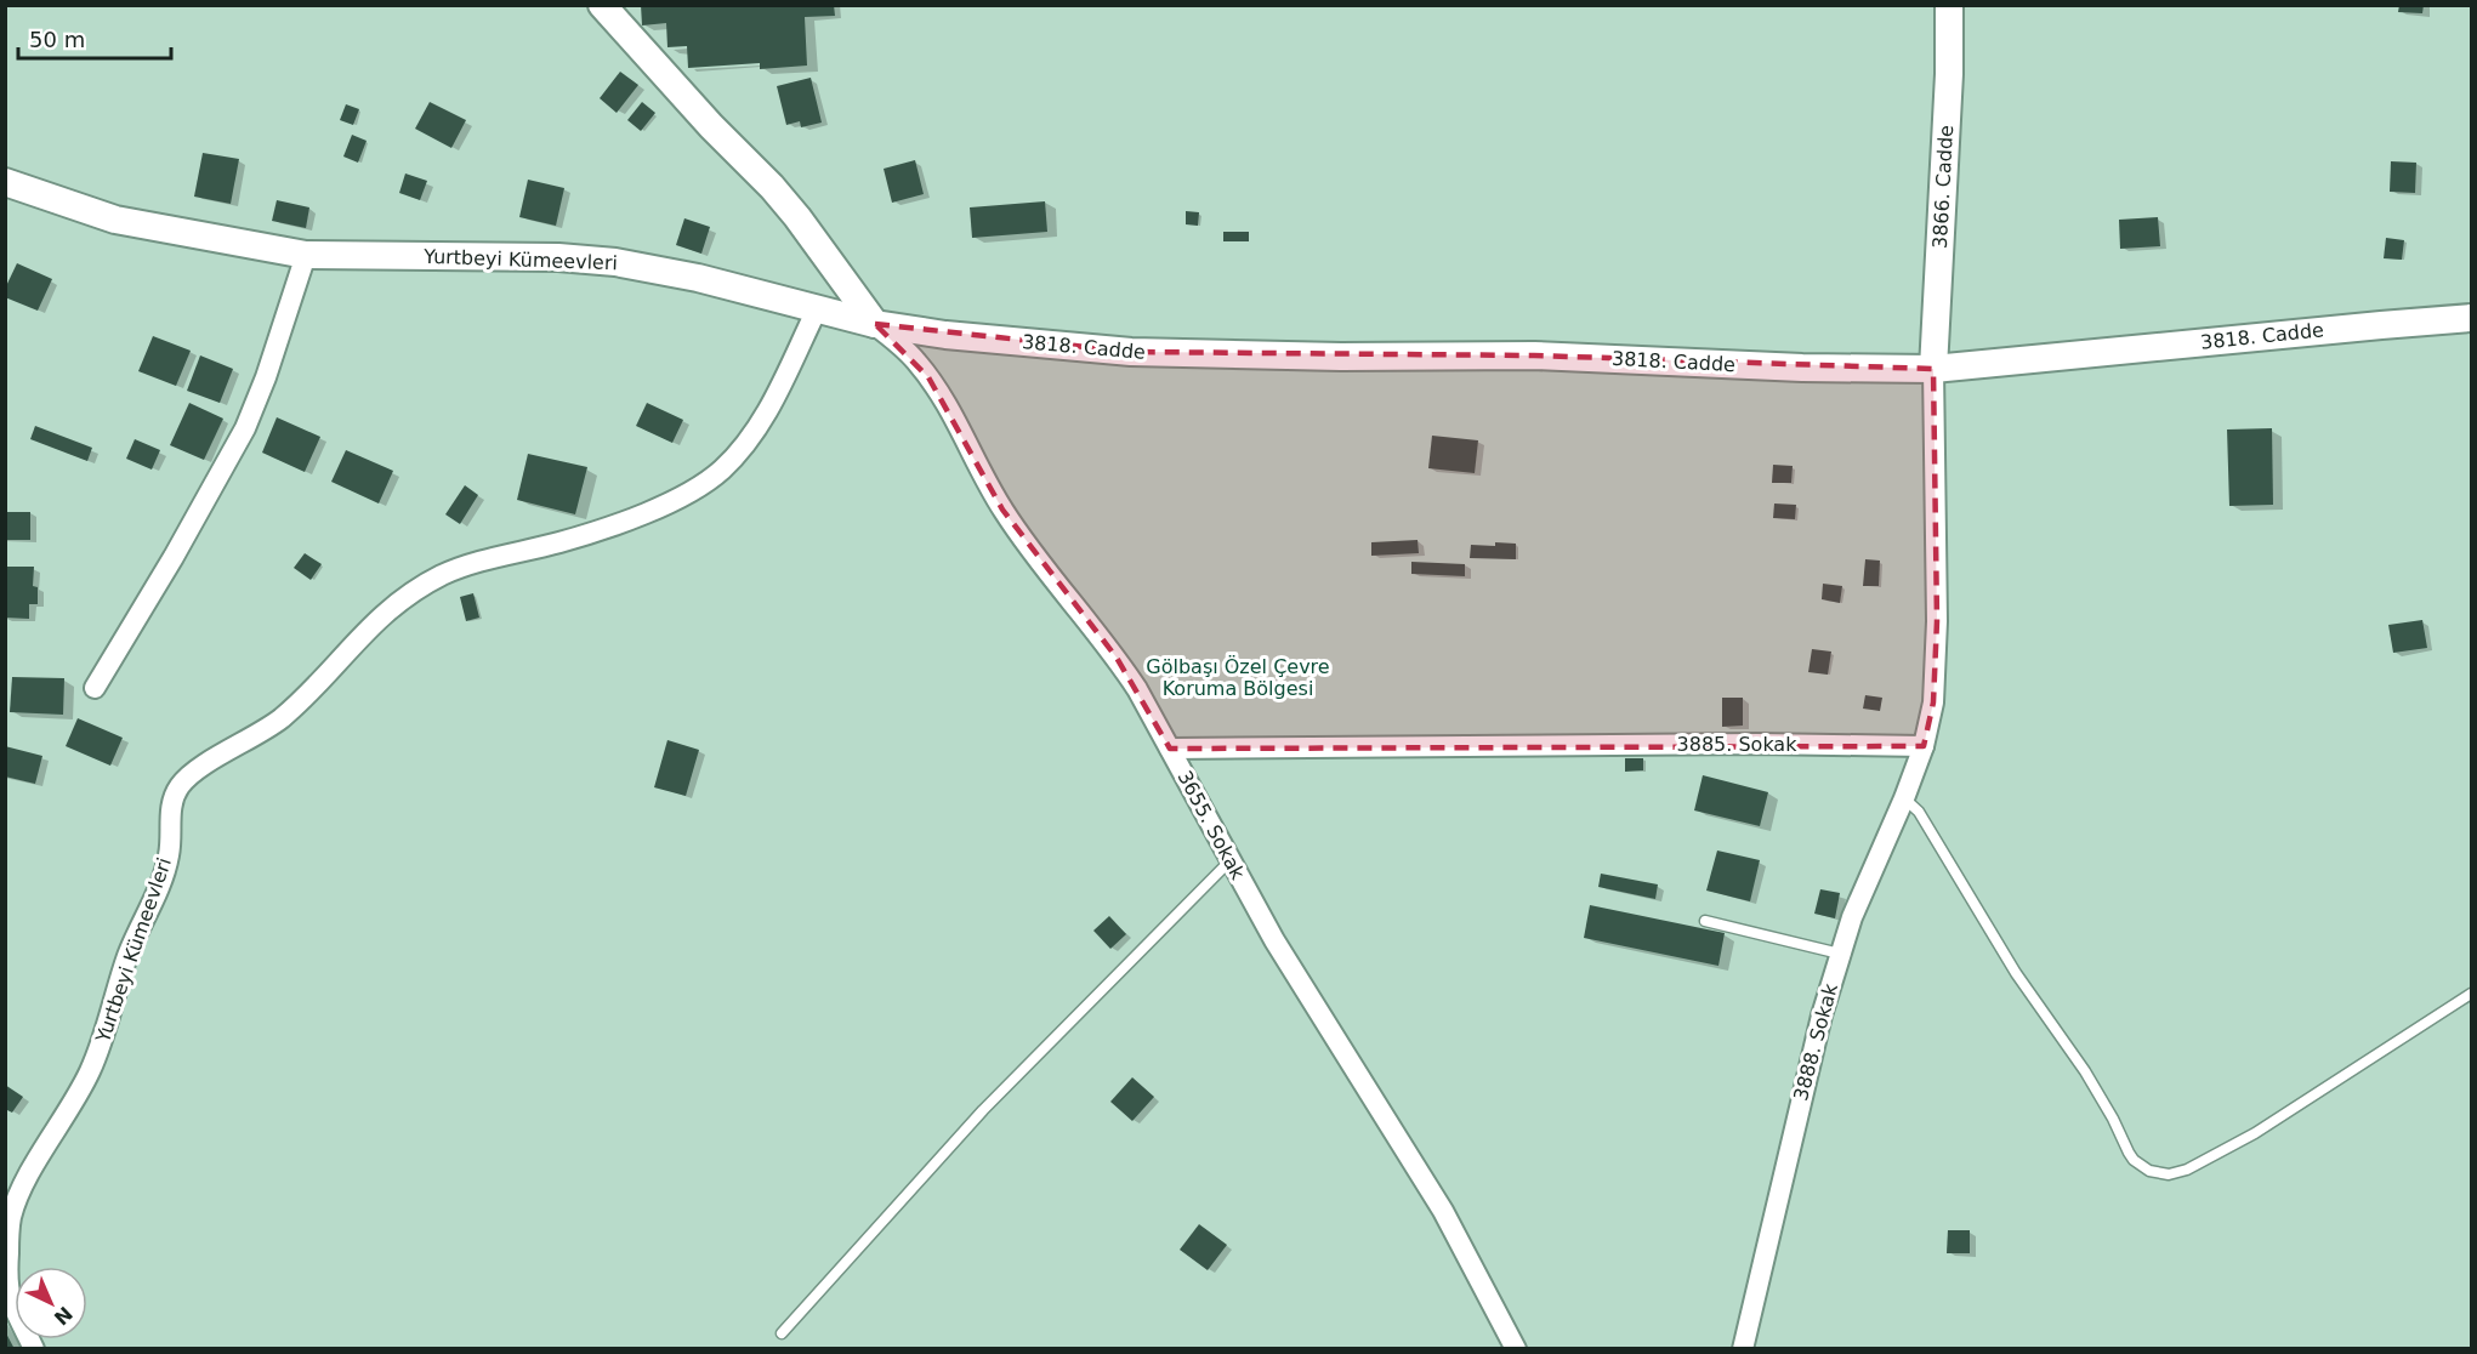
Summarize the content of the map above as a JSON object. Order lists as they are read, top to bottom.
{
  "streets": {
    "street": [
      "3866. Cadde",
      "Yurtbeyi Kümeevleri",
      "3818. Cadde",
      "3885. Sokak",
      "3655. Sokak",
      "3888. Sokak"
    ]
  },
  "crossings": [
    ["3866. Cadde", "3818. Cadde"],
    ["Yurtbeyi Kümeevleri", "3818. Cadde"],
    ["Yurtbeyi Kümeevleri", "3655. Sokak"],
    ["3818. Cadde", "3655. Sokak"],
    ["3885. Sokak", "3655. Sokak"],
    ["3885. Sokak", "3888. Sokak"]
  ],
  "parks": ["Gölbaşı Özel Çevre Koruma Bölgesi"],
  "scale_bar": "50 m",
  "north": "bottom right"
}
